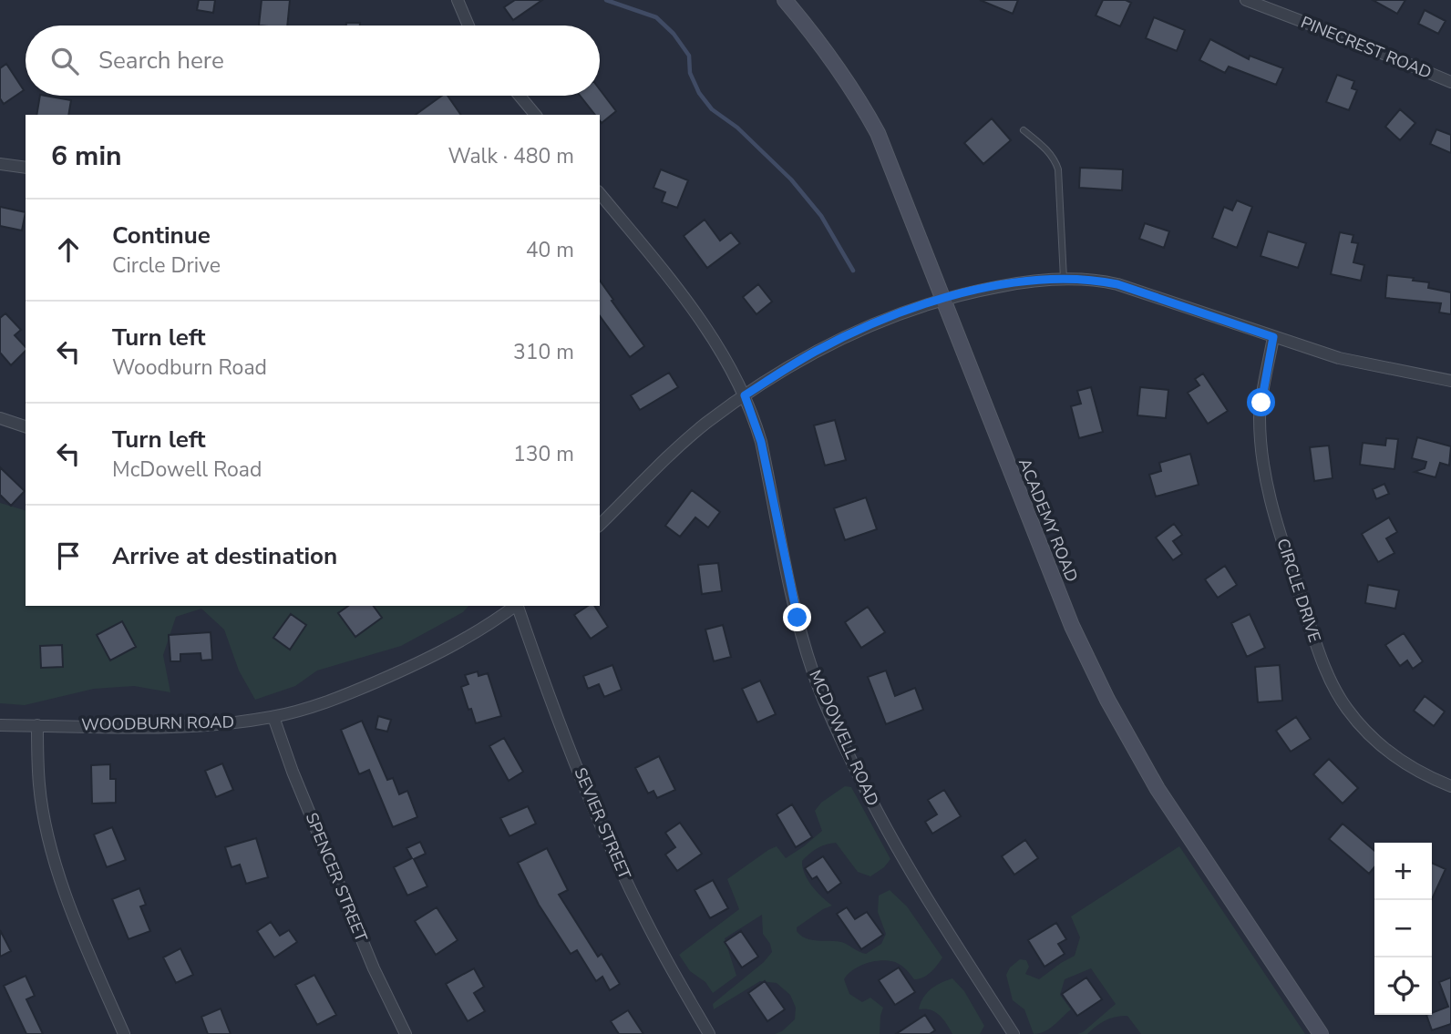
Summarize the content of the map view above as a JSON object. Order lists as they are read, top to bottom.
{
  "streets": {
    "main road": ["ACADEMY ROAD"],
    "street": [
      "PINECREST ROAD",
      "CIRCLE DRIVE",
      "WOODBURN ROAD",
      "MCDOWELL ROAD",
      "SEVIER STREET",
      "SPENCER STREET"
    ]
  },
  "crossings": [
    ["WOODBURN ROAD", "SPENCER STREET"]
  ],
  "page": {
    "search": "Search here",
    "heading": ["6 min", "Walk · 480 m"],
    "list": [
      ["Continue", "Circle Drive", "40 m"],
      ["Turn left", "Woodburn Road", "310 m"],
      ["Turn left", "McDowell Road", "130 m"],
      "Arrive at destination"
    ],
    "map_buttons": ["+", "−"]
  }
}
